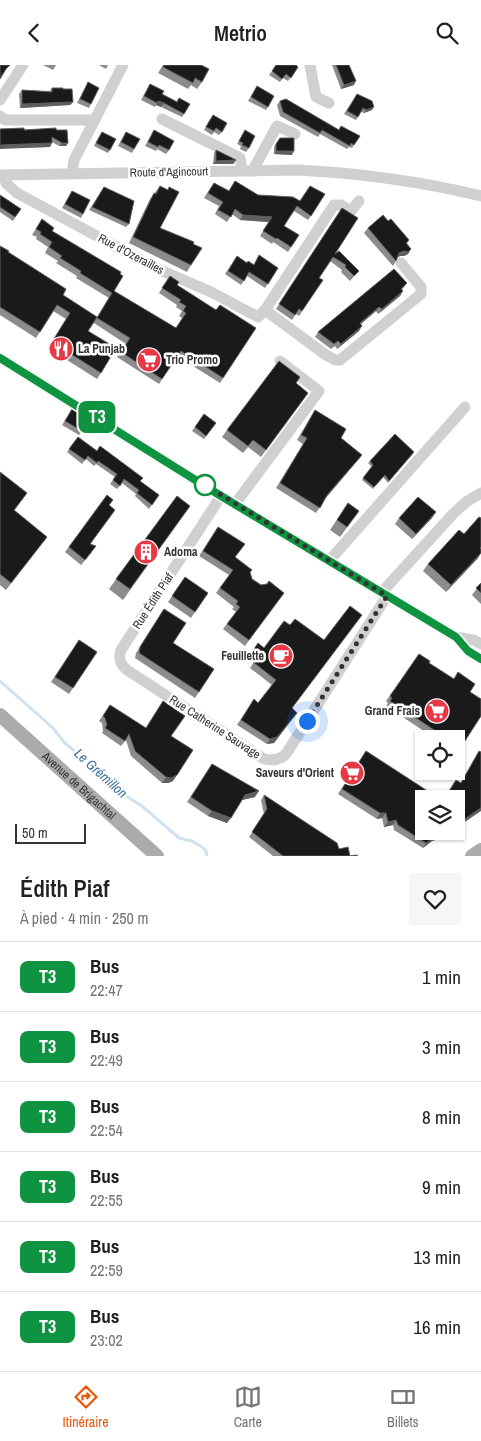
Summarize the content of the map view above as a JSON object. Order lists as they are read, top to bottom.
{
  "streets": {
    "main road": ["Avenue de Brigachtal"],
    "street": [
      "Route d'Agincourt",
      "Rue d'Ozerailles",
      "Rue Édith Piaf",
      "Rue Catherine Sauvage"
    ]
  },
  "crossings": [
    ["Route d'Agincourt", "Rue d'Ozerailles"],
    ["Rue Édith Piaf", "Rue Catherine Sauvage"]
  ],
  "water": ["Le Grémillon"],
  "places": {
    "restaurant": ["La Punjab"],
    "supermarket": ["Trio Promo", "Grand Frais", "Saveurs d'Orient"],
    "building": ["Adoma"],
    "cafe": ["Feuillette"]
  },
  "lines": ["bus line T3"],
  "scale_bar": "50 m",
  "page": {
    "header": "Metrio",
    "on_map": "T3",
    "scale": "50 m",
    "heading": ["Édith Piaf", "À pied · 4 min · 250 m"],
    "list": [
      {
        "mark": "T3",
        "name": "Bus",
        "note": "22:47",
        "value": "1 min"
      },
      {
        "mark": "T3",
        "name": "Bus",
        "note": "22:49",
        "value": "3 min"
      },
      {
        "mark": "T3",
        "name": "Bus",
        "note": "22:54",
        "value": "8 min"
      },
      {
        "mark": "T3",
        "name": "Bus",
        "note": "22:55",
        "value": "9 min"
      },
      {
        "mark": "T3",
        "name": "Bus",
        "note": "22:59",
        "value": "13 min"
      },
      {
        "mark": "T3",
        "name": "Bus",
        "note": "23:02",
        "value": "16 min"
      }
    ],
    "tabs": ["Itinéraire", "Carte", "Billets"]
  }
}
